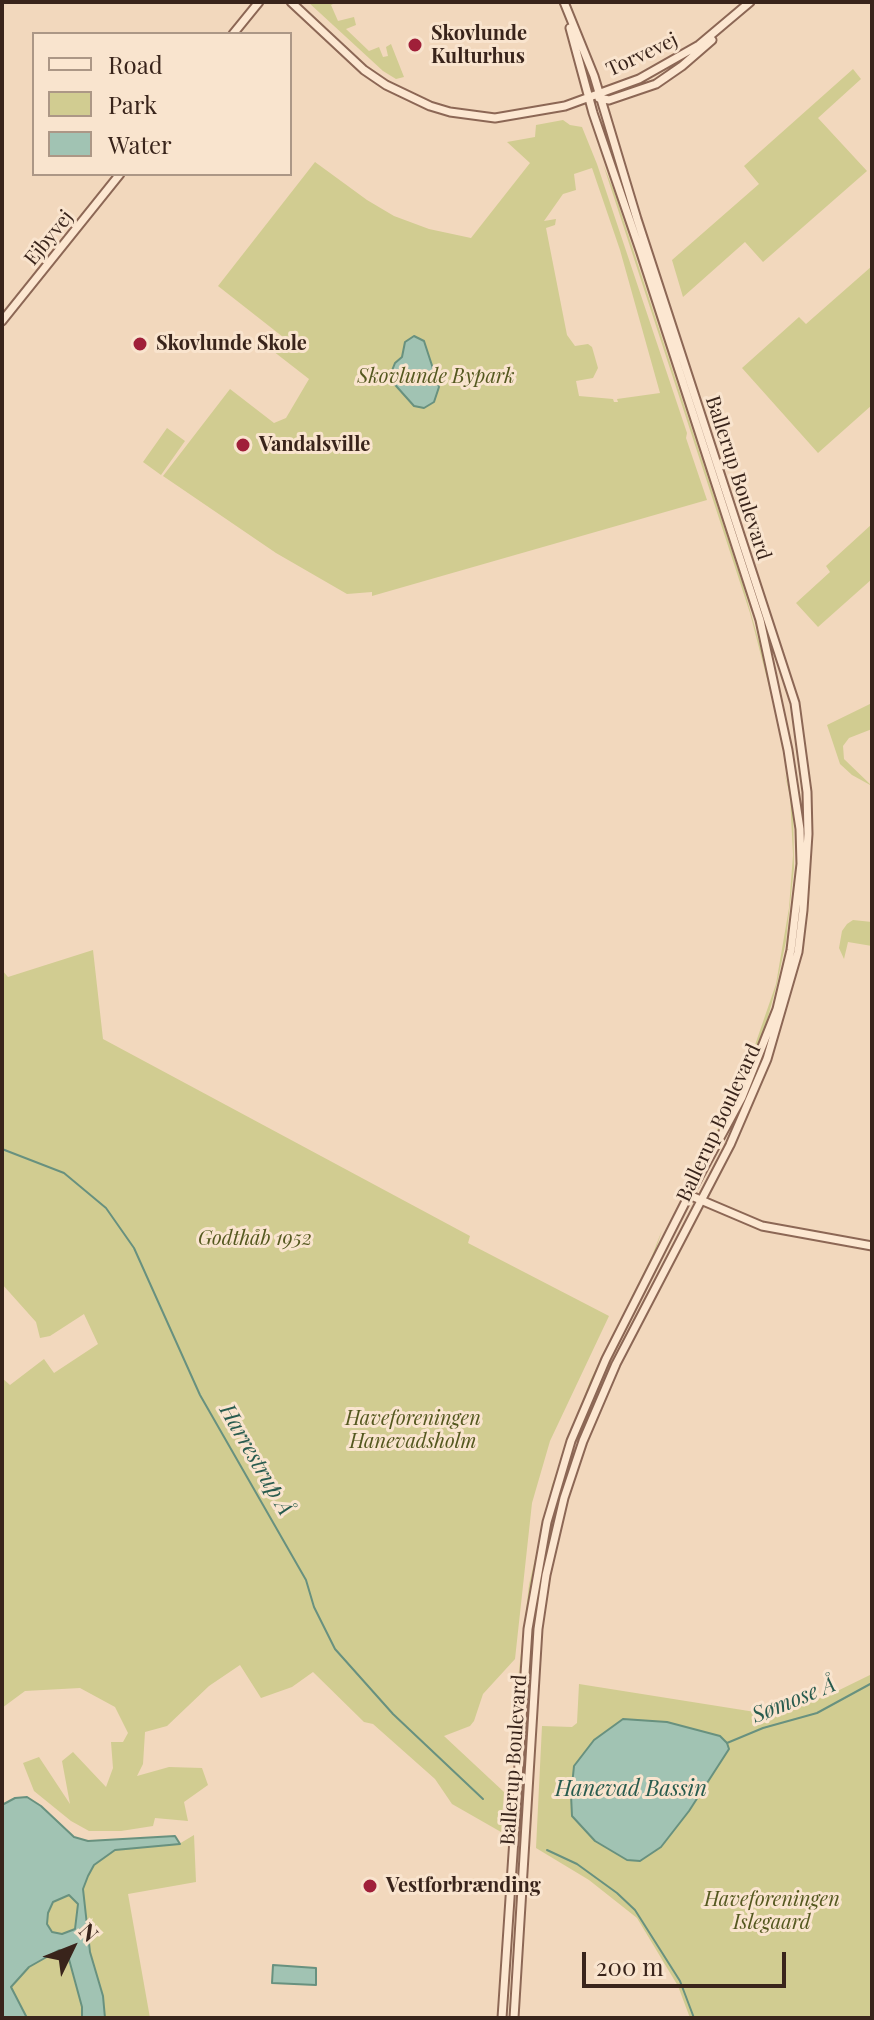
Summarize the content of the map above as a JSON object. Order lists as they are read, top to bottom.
{
  "streets": {
    "street": ["Torvevej", "Ejbyvej", "Ballerup Boulevard"]
  },
  "crossings": [
    ["Torvevej", "Ballerup Boulevard"]
  ],
  "water": ["Harrestrup Å", "Sømose Å", "Hanevad Bassin"],
  "parks": [
    "Skovlunde Bypark",
    "Godthåb 1952",
    "Haveforeningen Hanevadsholm",
    "Haveforeningen Islegaard"
  ],
  "places": [
    "Skovlunde Kulturhus",
    "Skovlunde Skole",
    "Vandalsville",
    "Vestforbrænding"
  ],
  "legend": ["Road", "Park", "Water"],
  "scale_bar": "200 m",
  "north": "top right"
}
